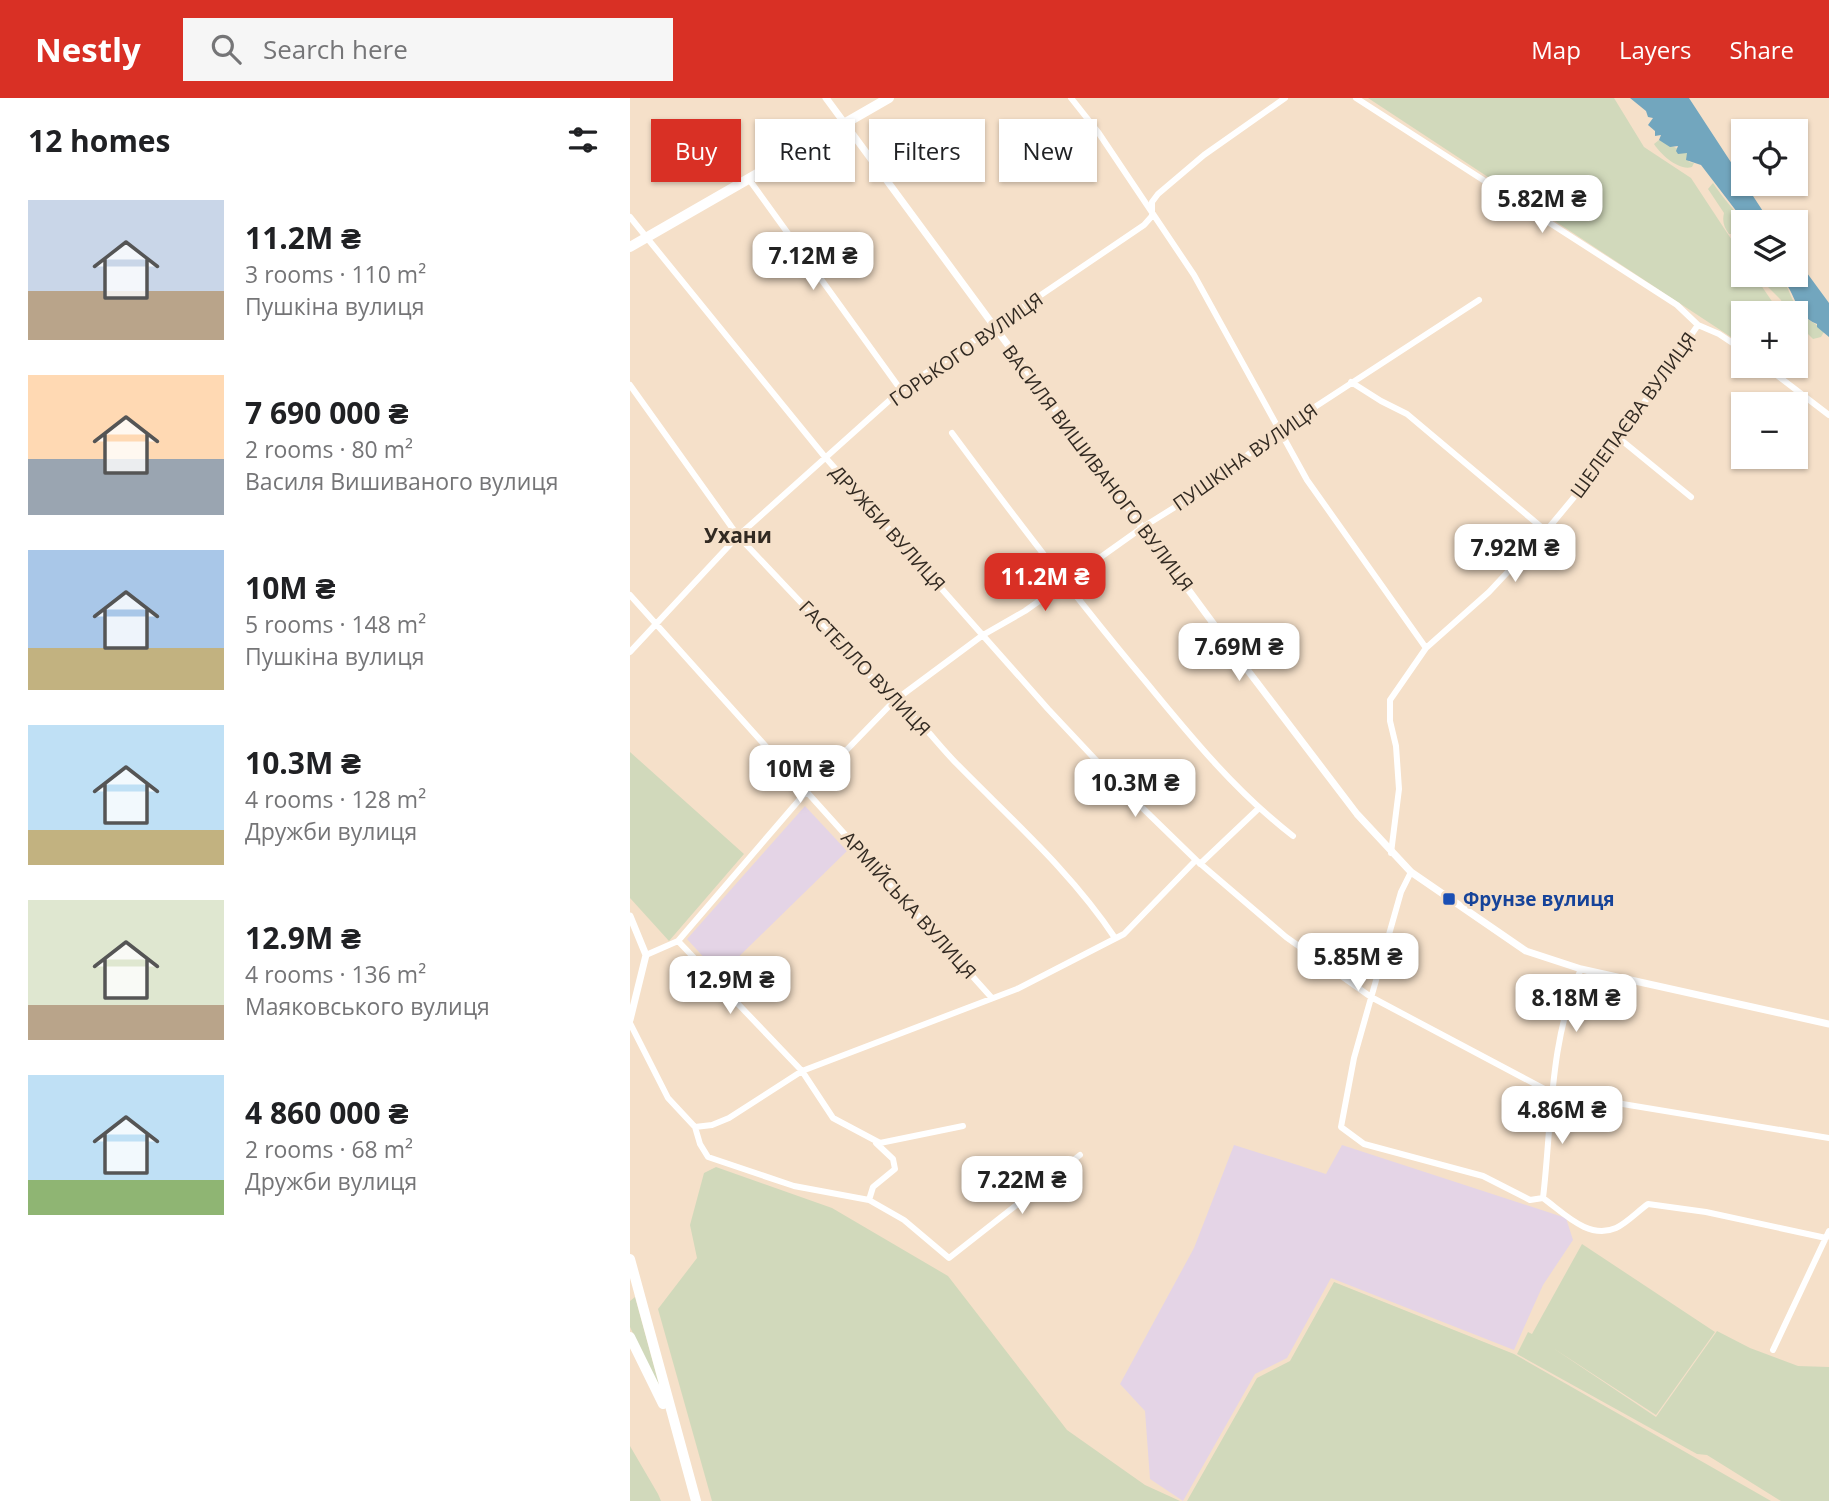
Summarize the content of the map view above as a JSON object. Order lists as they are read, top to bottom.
{
  "streets": {
    "street": [
      "ГОРЬКОГО ВУЛИЦЯ",
      "ШЕЛЕПАЄВА ВУЛИЦЯ",
      "ПУШКІНА ВУЛИЦЯ",
      "ВАСИЛЯ ВИШИВАНОГО ВУЛИЦЯ",
      "ДРУЖБИ ВУЛИЦЯ",
      "ГАСТЕЛЛО ВУЛИЦЯ",
      "АРМІЙСЬКА ВУЛИЦЯ"
    ]
  },
  "crossings": [
    ["ГОРЬКОГО ВУЛИЦЯ", "ВАСИЛЯ ВИШИВАНОГО ВУЛИЦЯ"],
    ["ГОРЬКОГО ВУЛИЦЯ", "ДРУЖБИ ВУЛИЦЯ"],
    ["ГОРЬКОГО ВУЛИЦЯ", "ГАСТЕЛЛО ВУЛИЦЯ"],
    ["ГОРЬКОГО ВУЛИЦЯ", "АРМІЙСЬКА ВУЛИЦЯ"],
    ["ШЕЛЕПАЄВА ВУЛИЦЯ", "ВАСИЛЯ ВИШИВАНОГО ВУЛИЦЯ"],
    ["ПУШКІНА ВУЛИЦЯ", "ВАСИЛЯ ВИШИВАНОГО ВУЛИЦЯ"],
    ["ПУШКІНА ВУЛИЦЯ", "ДРУЖБИ ВУЛИЦЯ"],
    ["ПУШКІНА ВУЛИЦЯ", "ГАСТЕЛЛО ВУЛИЦЯ"],
    ["ПУШКІНА ВУЛИЦЯ", "АРМІЙСЬКА ВУЛИЦЯ"]
  ],
  "districts": ["Ухани"],
  "places": {
    "transit": ["Фрунзе вулиця"]
  },
  "page": {
    "header": "Nestly",
    "search": "Search here",
    "nav": ["Map", "Layers", "Share"],
    "heading": "12 homes",
    "map_buttons": ["+", "−"],
    "chip": [
      "Buy",
      "Rent",
      "Filters",
      "New"
    ],
    "price": [
      "5.82M ₴",
      "7.12M ₴",
      "7.92M ₴",
      "11.2M ₴",
      "7.69M ₴",
      "10M ₴",
      "10.3M ₴",
      "5.85M ₴",
      "12.9M ₴",
      "8.18M ₴",
      "4.86M ₴",
      "7.22M ₴"
    ],
    "list": [
      {
        "name": "11.2M ₴",
        "note": "3 rooms · 110 m² · Пушкіна вулиця"
      },
      {
        "name": "7 690 000 ₴",
        "note": "2 rooms · 80 m² · Василя Вишиваного вулиця"
      },
      {
        "name": "10M ₴",
        "note": "5 rooms · 148 m² · Пушкіна вулиця"
      },
      {
        "name": "10.3M ₴",
        "note": "4 rooms · 128 m² · Дружби вулиця"
      },
      {
        "name": "12.9M ₴",
        "note": "4 rooms · 136 m² · Маяковського вулиця"
      },
      {
        "name": "4 860 000 ₴",
        "note": "2 rooms · 68 m² · Дружби вулиця"
      }
    ]
  }
}
